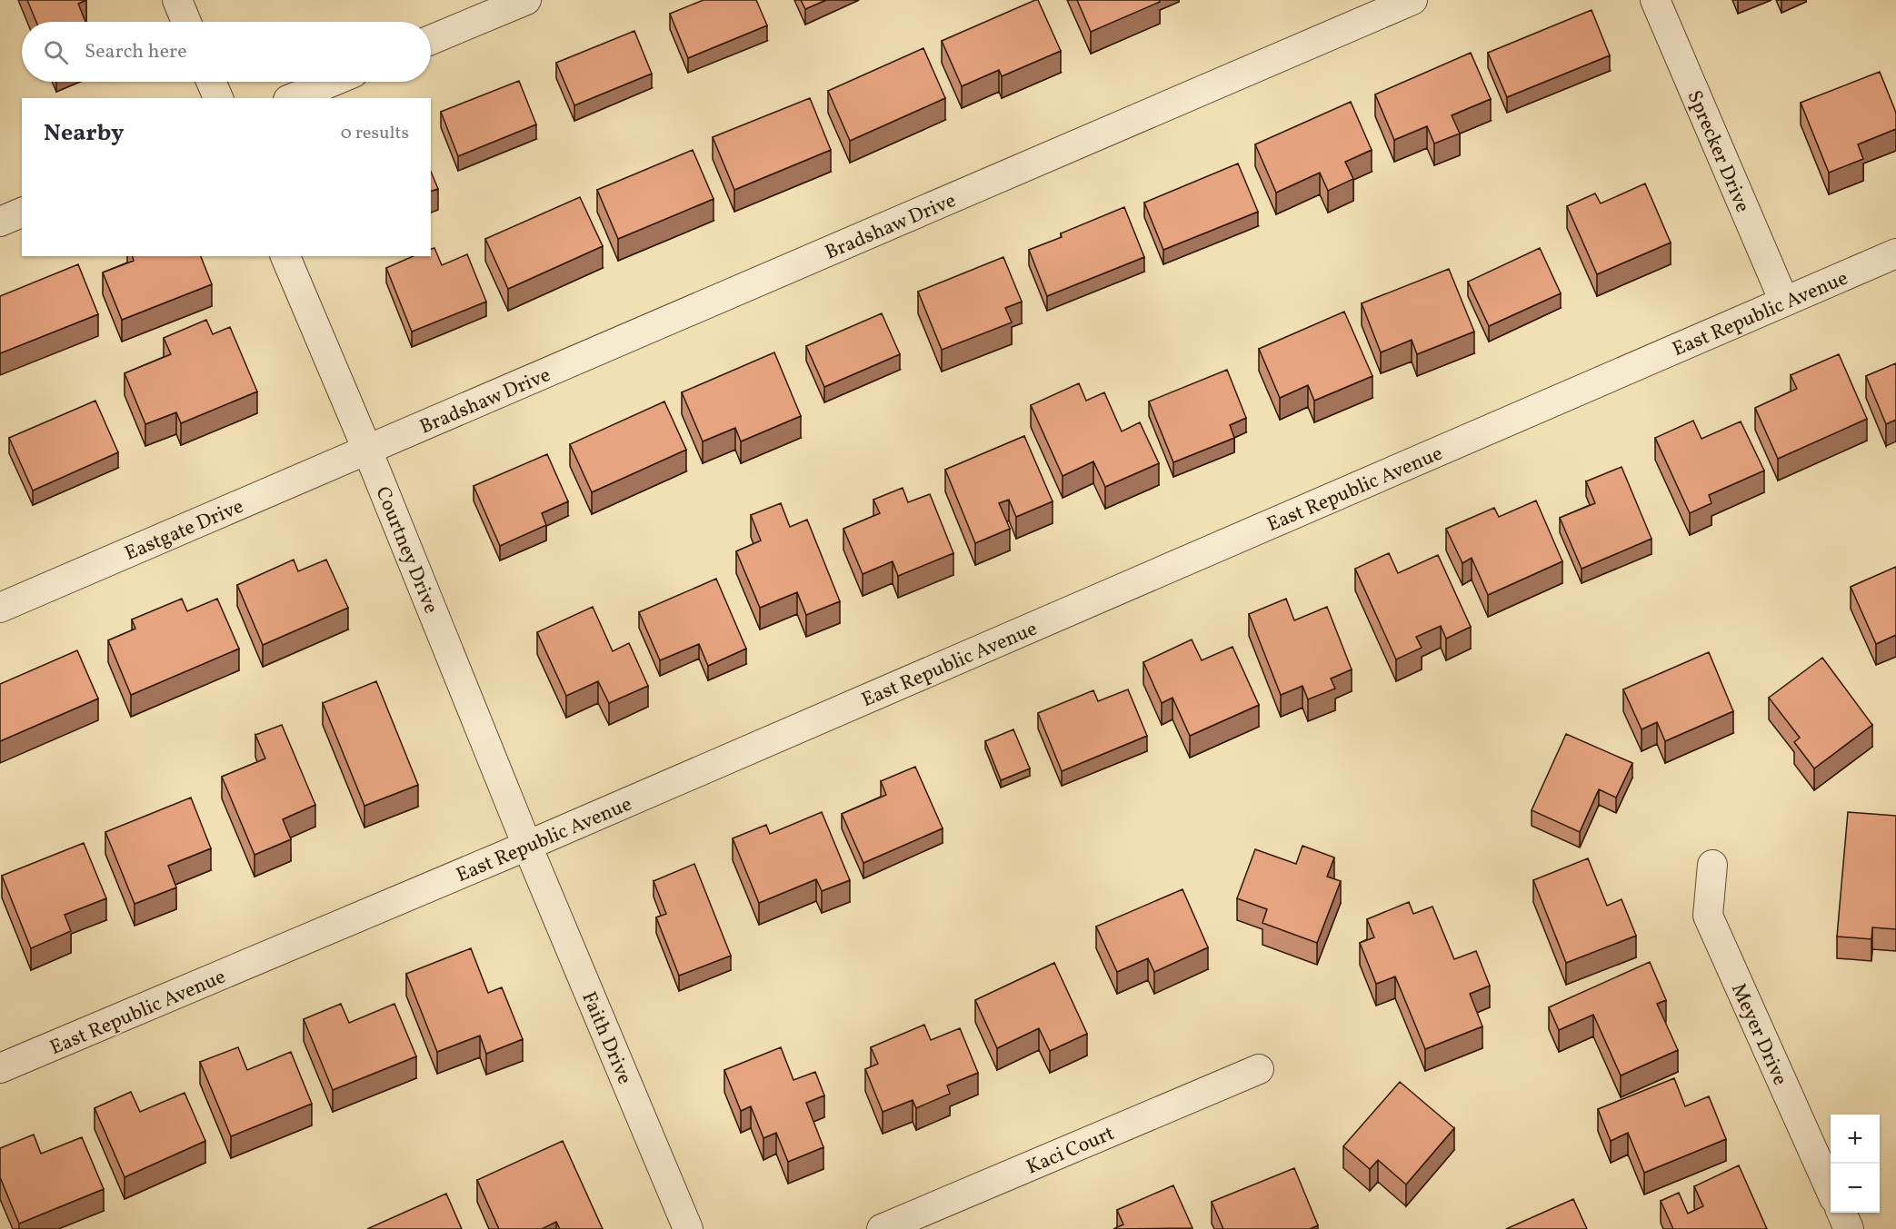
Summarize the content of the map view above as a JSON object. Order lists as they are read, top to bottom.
{
  "streets": {
    "street": [
      "Sprecker Drive",
      "Bradshaw Drive",
      "East Republic Avenue",
      "Eastgate Drive",
      "Courtney Drive",
      "Meyer Drive",
      "Faith Drive",
      "Kaci Court"
    ]
  },
  "crossings": [
    ["Sprecker Drive", "East Republic Avenue"],
    ["Bradshaw Drive", "Eastgate Drive"],
    ["Bradshaw Drive", "Courtney Drive"],
    ["East Republic Avenue", "Courtney Drive"],
    ["East Republic Avenue", "Faith Drive"],
    ["Eastgate Drive", "Courtney Drive"],
    ["Courtney Drive", "Faith Drive"]
  ],
  "page": {
    "search": "Search here",
    "heading": ["Nearby", "0 results"],
    "map_buttons": ["+", "−"]
  }
}
